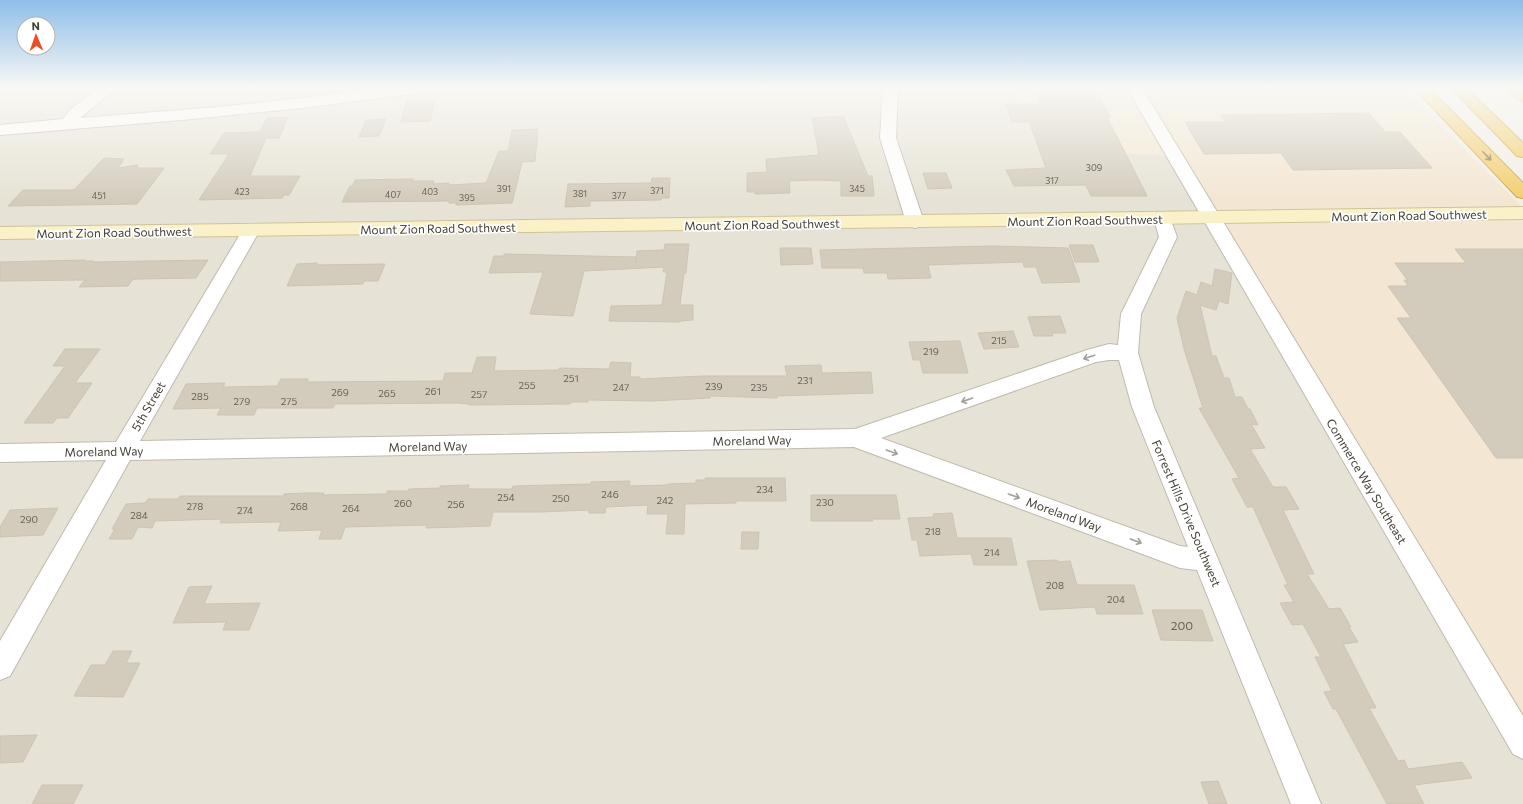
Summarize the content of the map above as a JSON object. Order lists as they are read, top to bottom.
{
  "streets": {
    "street": [
      "Mount Zion Road Southwest",
      "5th Street",
      "Moreland Way",
      "Commerce Way Southeast",
      "Forrest Hills Drive Southwest"
    ]
  },
  "crossings": [
    ["Mount Zion Road Southwest", "5th Street"],
    ["Mount Zion Road Southwest", "Commerce Way Southeast"],
    ["Mount Zion Road Southwest", "Forrest Hills Drive Southwest"],
    ["5th Street", "Moreland Way"],
    ["Moreland Way", "Forrest Hills Drive Southwest"]
  ],
  "house_numbers": [
    "309",
    "317",
    "391",
    "345",
    "371",
    "423",
    "403",
    "381",
    "407",
    "451",
    "377",
    "395",
    "215",
    "219",
    "251",
    "231",
    "255",
    "239",
    "247",
    "235",
    "261",
    "269",
    "265",
    "257",
    "285",
    "279",
    "275",
    "234",
    "246",
    "254",
    "250",
    "242",
    "230",
    "260",
    "256",
    "278",
    "268",
    "264",
    "274",
    "284",
    "290",
    "218",
    "214",
    "208",
    "204",
    "200"
  ],
  "north": "top"
}
